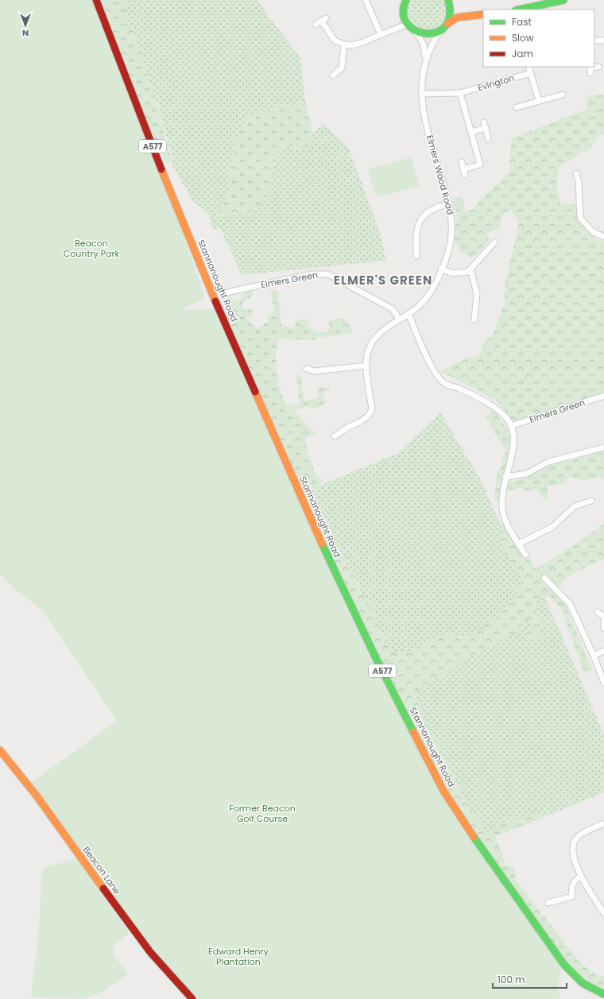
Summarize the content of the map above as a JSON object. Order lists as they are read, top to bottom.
{
  "streets": {
    "main road": ["A577", "Stannanought Road", "Beacon Lane"],
    "street": ["Evington", "Elmers Wood Road", "Elmers Green"]
  },
  "crossings": [
    ["Evington", "Elmers Wood Road"]
  ],
  "districts": ["ELMER'S GREEN"],
  "parks": ["Beacon Country Park", "Former Beacon Golf Course", "Edward Henry Plantation"],
  "legend": ["Fast", "Slow", "Jam"],
  "scale_bar": "100 m",
  "north": "bottom"
}
